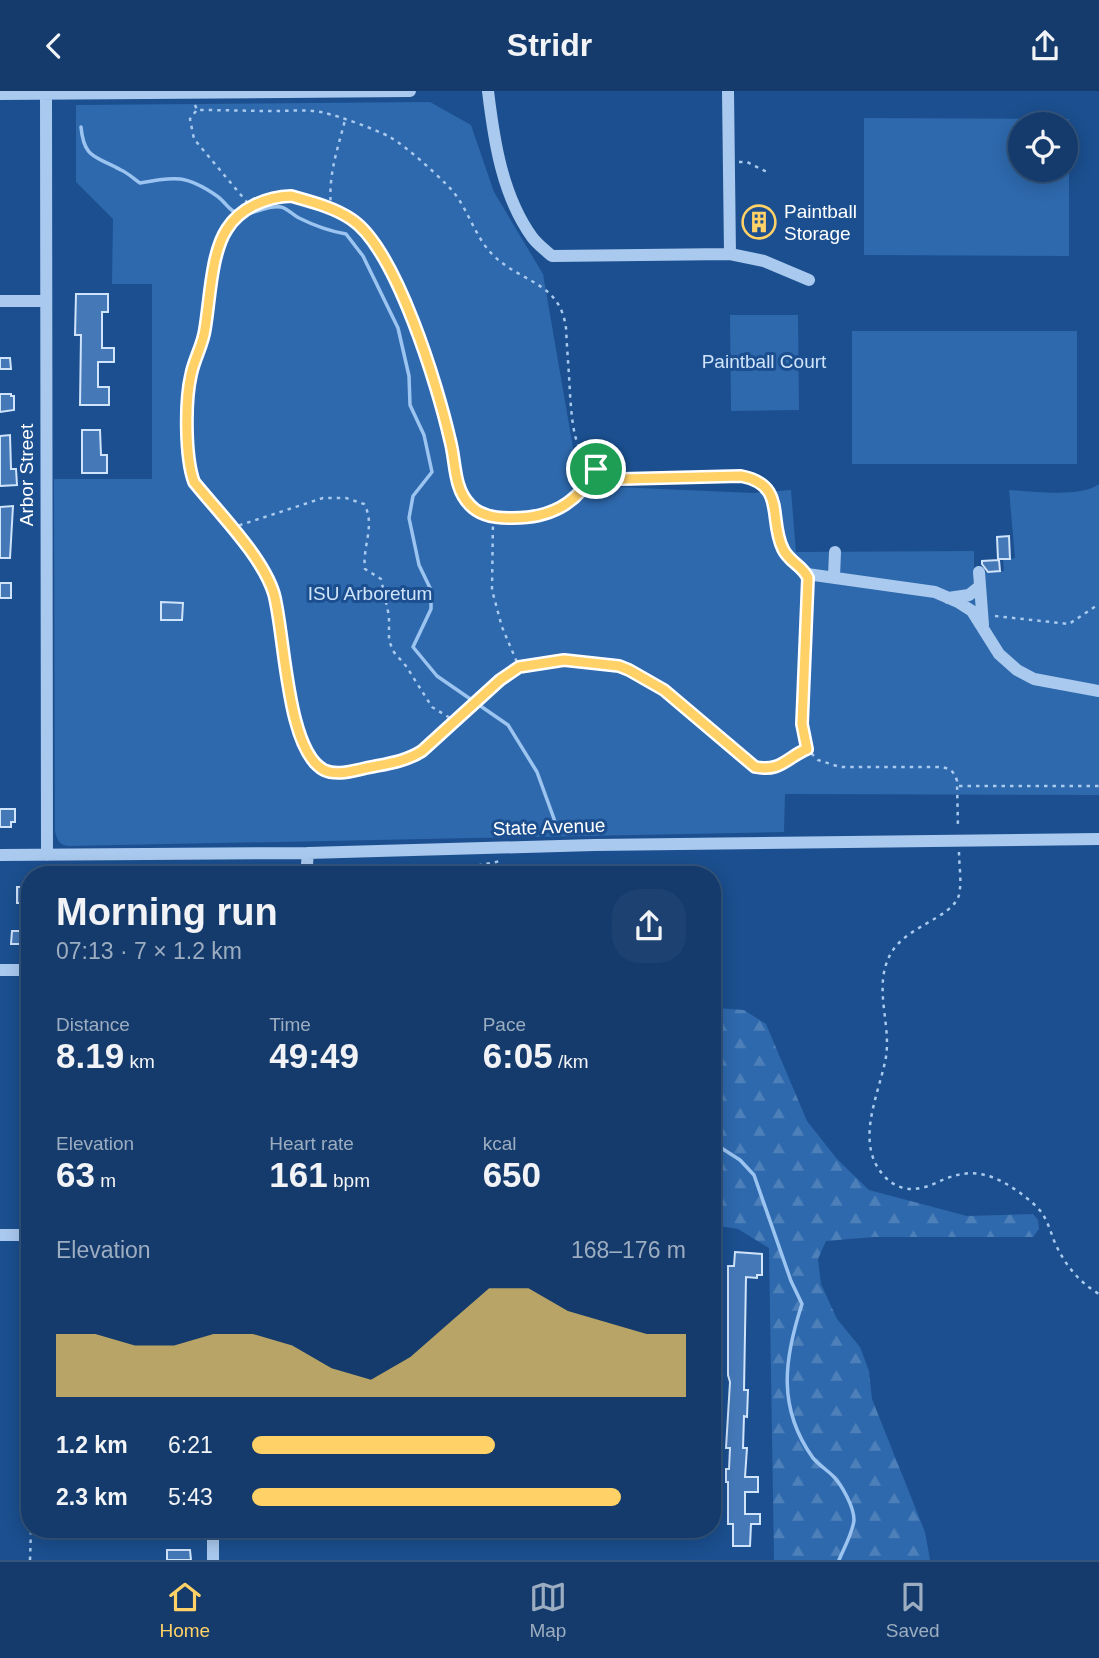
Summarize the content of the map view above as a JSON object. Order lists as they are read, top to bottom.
{
  "streets": {
    "street": ["Arbor Street", "State Avenue"]
  },
  "crossings": [
    ["Arbor Street", "State Avenue"]
  ],
  "parks": ["Paintball Court", "ISU Arboretum"],
  "places": {
    "building": ["Paintball Storage"]
  },
  "page": {
    "header": "Stridr",
    "heading": ["Morning run", "07:13 · 7 × 1.2 km"],
    "stats": [
      ["Distance", "8.19 km"],
      ["Time", "49:49"],
      ["Pace", "6:05 /km"],
      ["Elevation", "63 m"],
      ["Heart rate", "161 bpm"],
      ["kcal", "650"]
    ],
    "chart": ["Elevation", "168–176 m"],
    "list": [
      {
        "name": "1.2 km",
        "note": "6:21"
      },
      {
        "name": "2.3 km",
        "note": "5:43"
      }
    ],
    "tabs": ["Home", "Map", "Saved"]
  }
}
